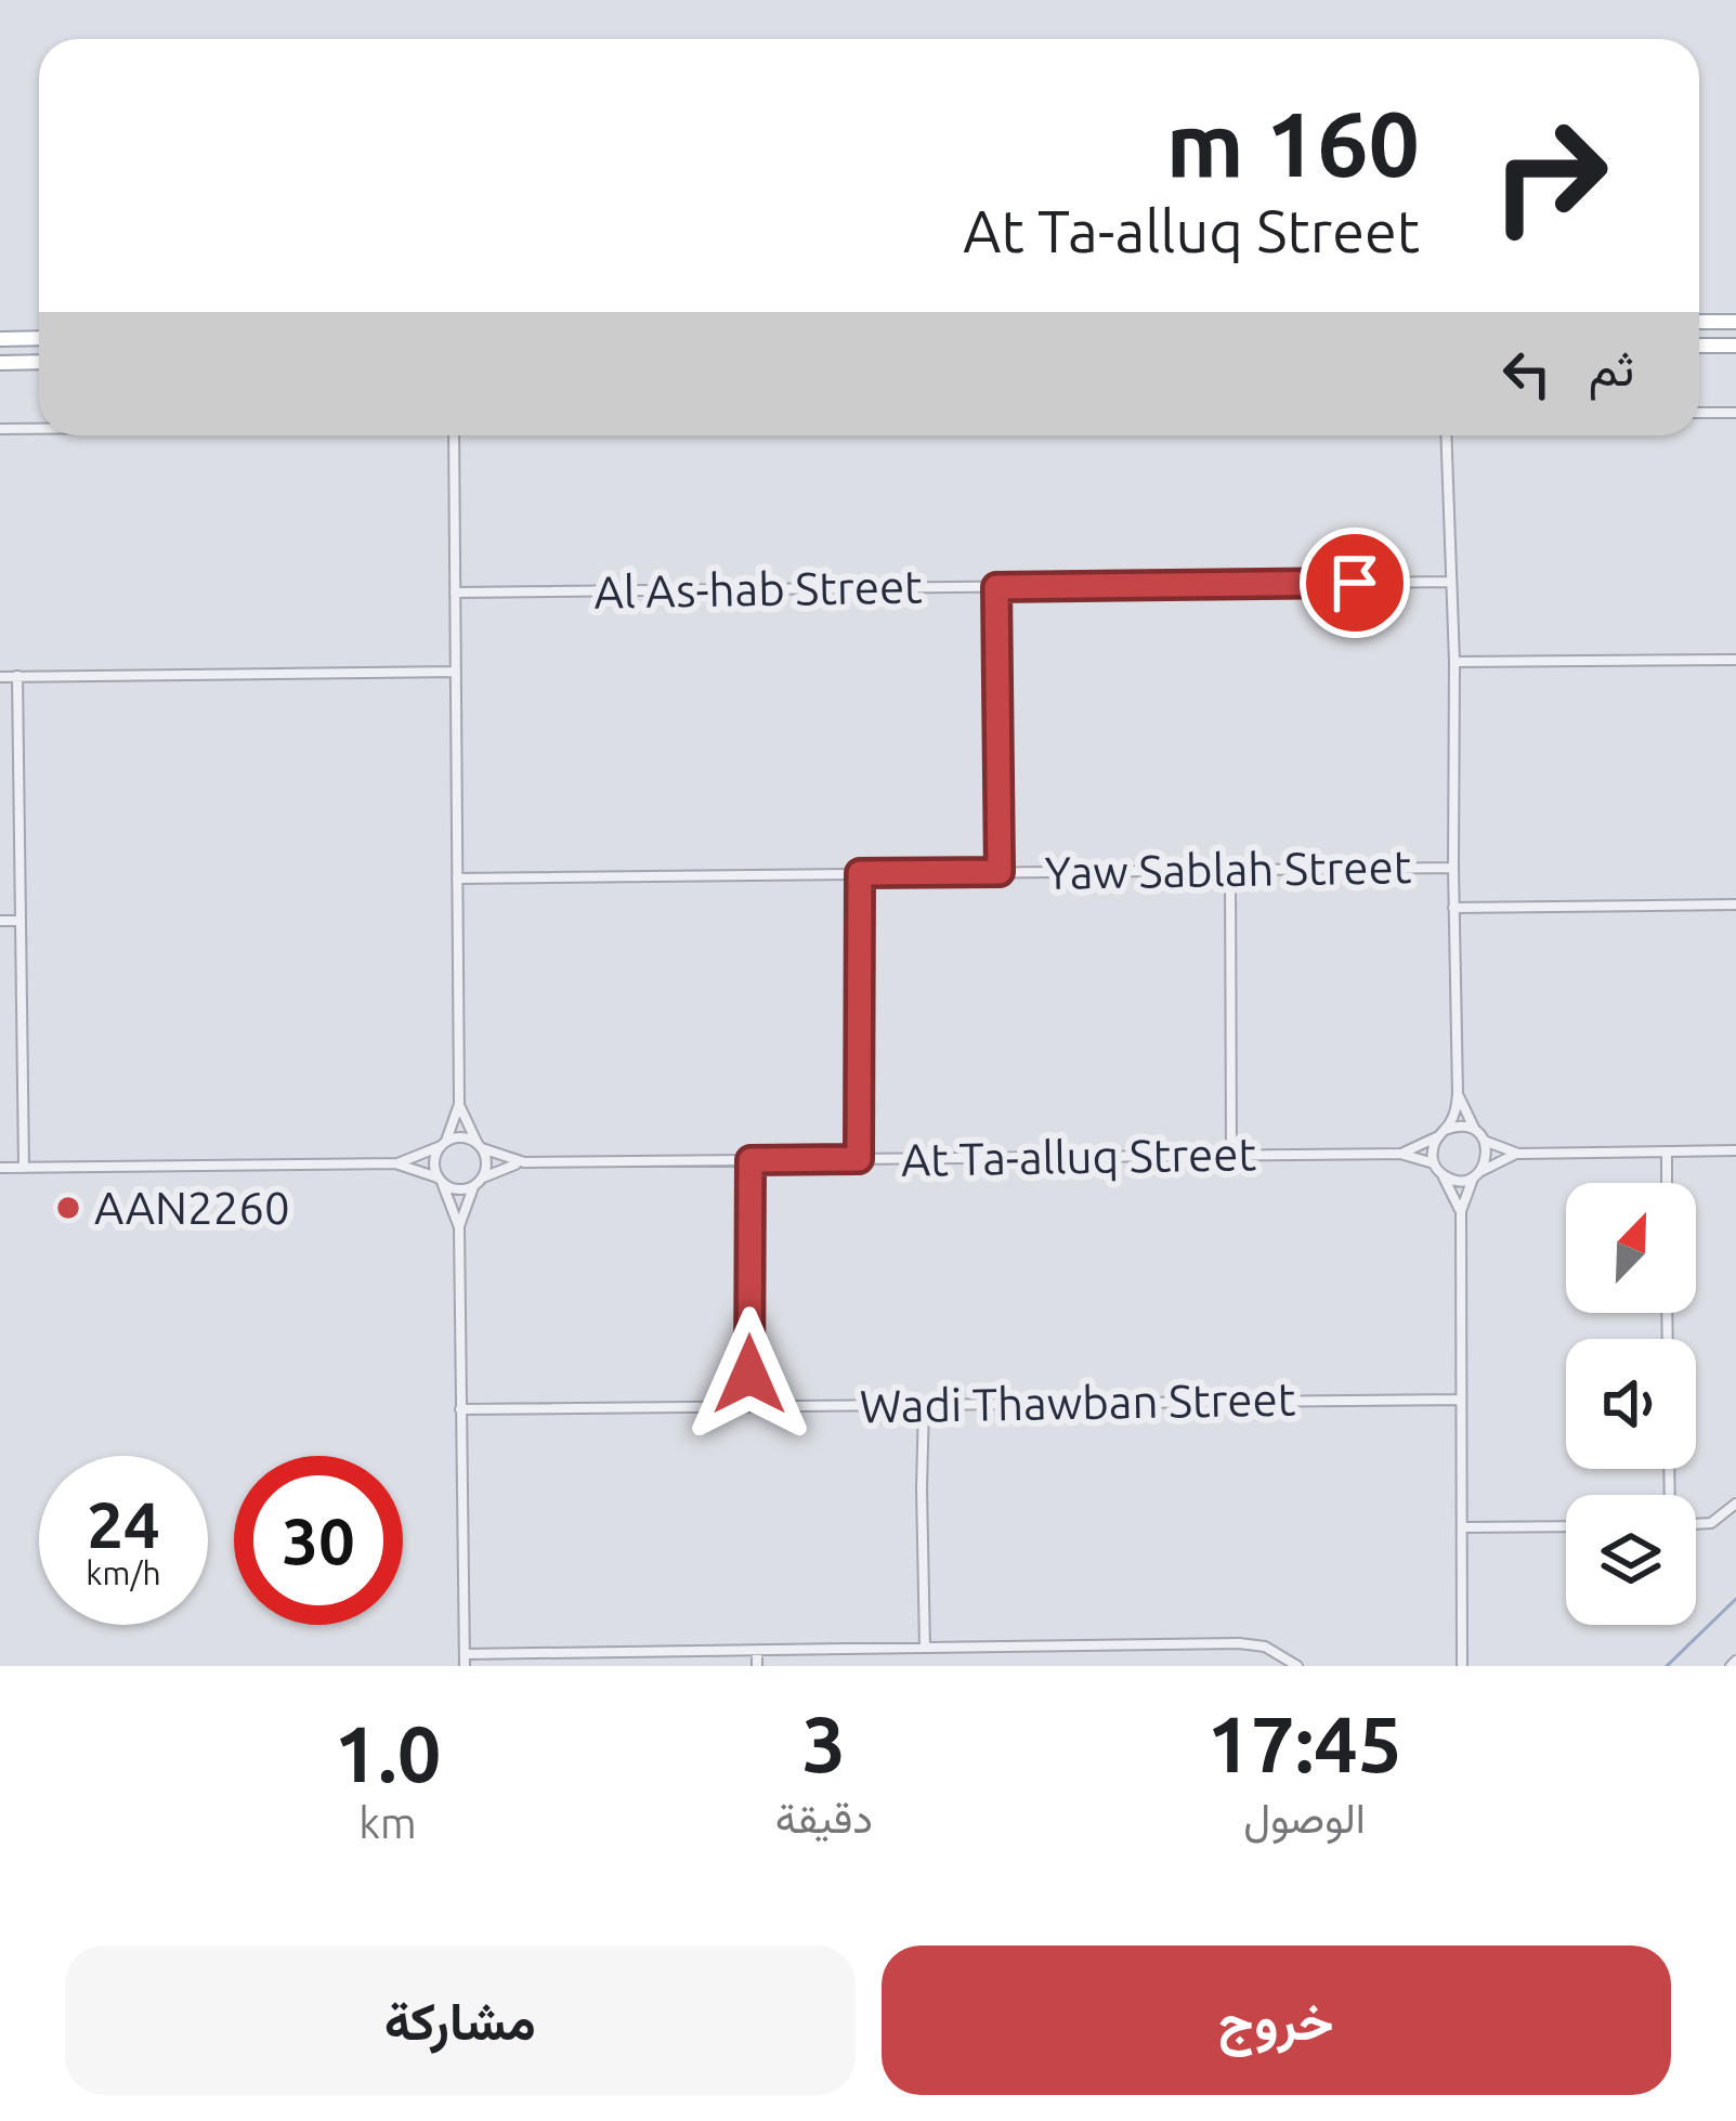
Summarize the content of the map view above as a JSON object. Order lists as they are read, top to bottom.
{
  "streets": {
    "street": [
      "Al As-hab Street",
      "Yaw Sablah Street",
      "At Ta-alluq Street",
      "Wadi Thawban Street"
    ]
  },
  "places": ["AAN2260"],
  "north": "top right",
  "page": {
    "turn": ["160 m", "At Ta-alluq Street"],
    "then": "ثم",
    "speed": "24 km/h",
    "limit": "30",
    "eta": [
      "17:45",
      "الوصول",
      "3",
      "دقيقة",
      "1.0",
      "km"
    ],
    "buttons": ["خروج", "مشاركة"]
  }
}
